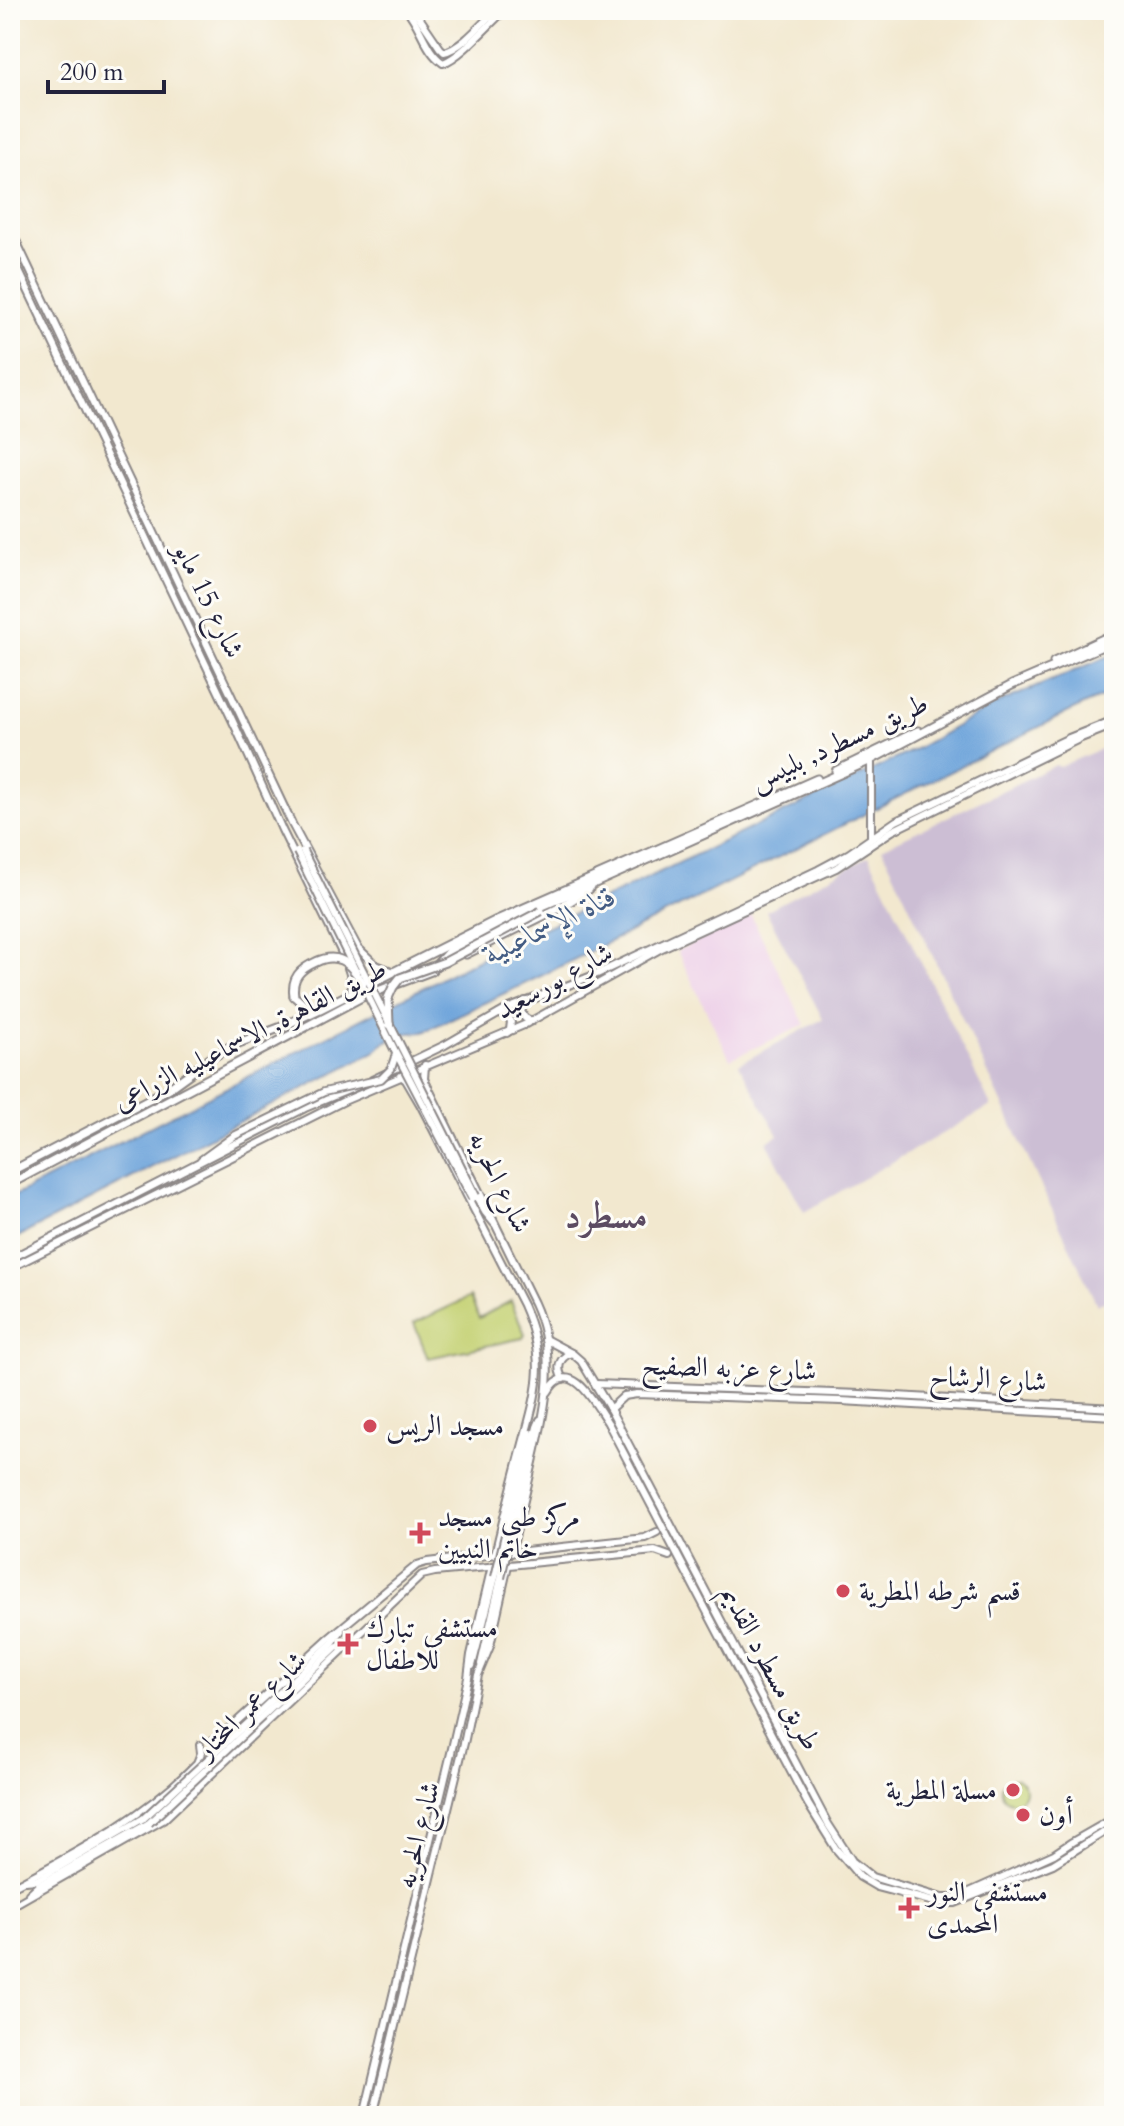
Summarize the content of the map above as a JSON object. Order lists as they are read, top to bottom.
{
  "streets": {
    "main road": [
      "شارع 15 مايو",
      "طريق مسطرد, بلبيس",
      "شارع بورسعيد",
      "طريق القاهرة, الاسماعيليه الزراعى",
      "شارع الحريه",
      "شارع عزبه الصفيح",
      "شارع الرشاح",
      "طريق مسطرد القديم",
      "شارع عمر المختار"
    ]
  },
  "crossings": [
    ["شارع 15 مايو", "طريق القاهرة, الاسماعيليه الزراعى"],
    ["طريق مسطرد, بلبيس", "طريق القاهرة, الاسماعيليه الزراعى"],
    ["شارع بورسعيد", "شارع الحريه"],
    ["شارع الحريه", "طريق مسطرد القديم"],
    ["شارع الحريه", "شارع عمر المختار"],
    ["شارع عزبه الصفيح", "شارع الرشاح"],
    ["شارع عزبه الصفيح", "طريق مسطرد القديم"]
  ],
  "districts": ["مسطرد"],
  "water": ["قناة الإسماعيلية"],
  "places": {
    "other": [
      "مسجد الريس",
      "قسم شرطه المطرية",
      "مسلة المطرية",
      "أون"
    ],
    "health": ["مركز طبي مسجد خاتم النبيين", "مستشفى تبارك للاطفال", "مستشفى النور المحمدى"]
  },
  "scale_bar": "200 m"
}
